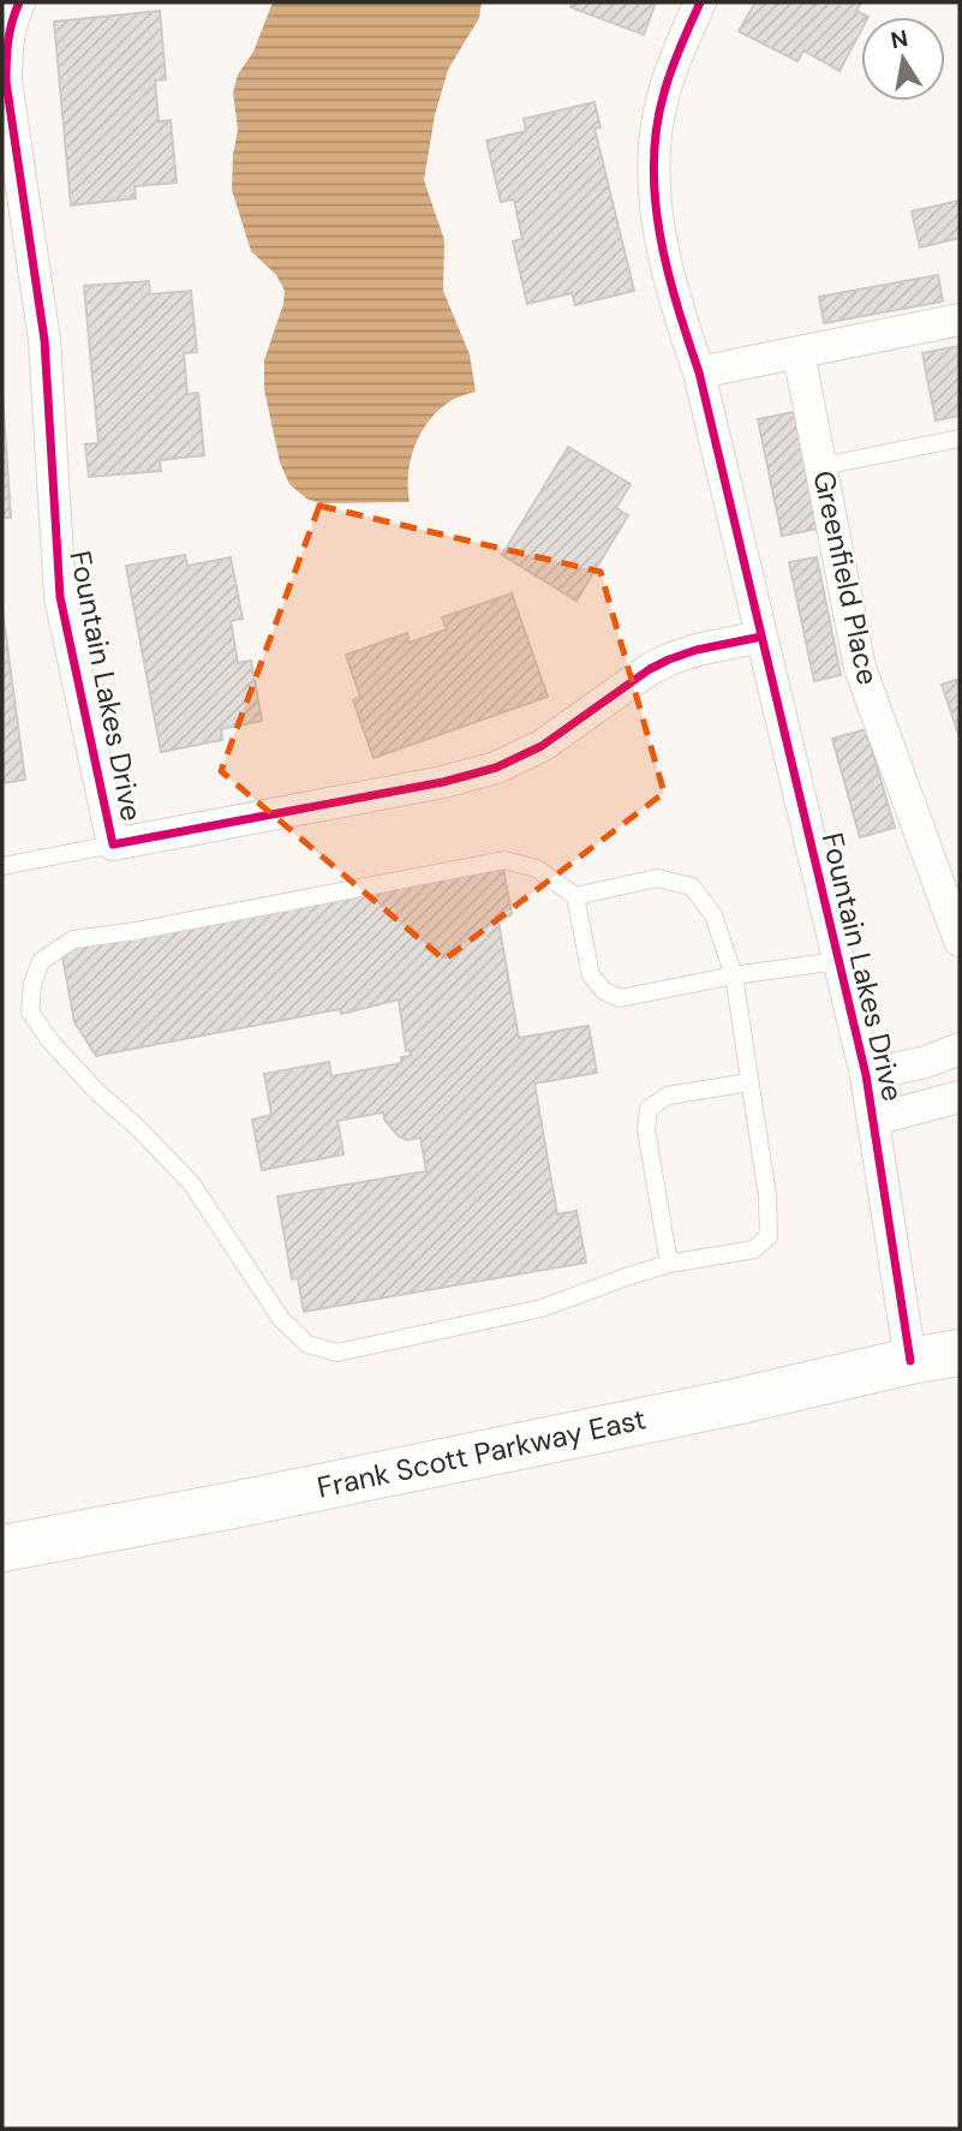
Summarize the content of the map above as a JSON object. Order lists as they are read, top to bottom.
{
  "streets": {
    "main road": ["Frank Scott Parkway East"],
    "street": ["Greenfield Place", "Fountain Lakes Drive"]
  },
  "crossings": [
    ["Fountain Lakes Drive", "Frank Scott Parkway East"]
  ],
  "north": "top"
}
